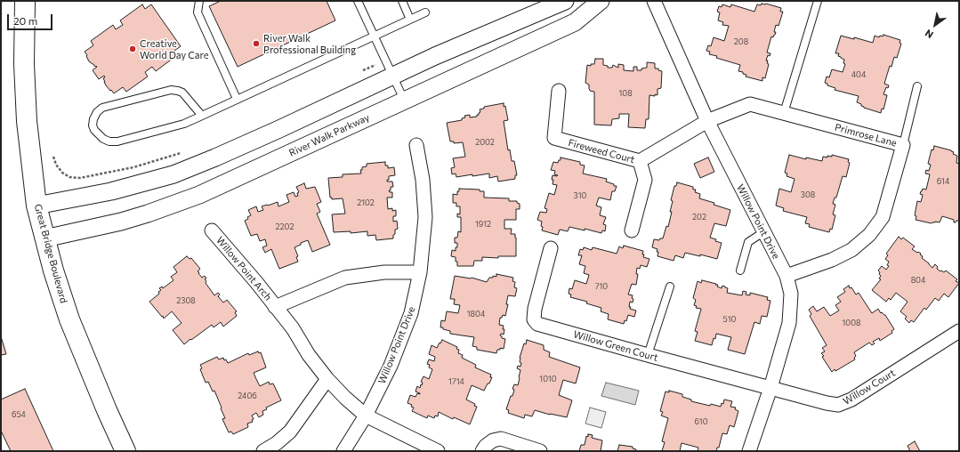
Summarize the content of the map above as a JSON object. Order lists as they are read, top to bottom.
{
  "streets": {
    "main road": ["Great Bridge Boulevard"],
    "street": [
      "River Walk Parkway",
      "Primrose Lane",
      "Fireweed Court",
      "Willow Point Drive",
      "Willow Point Arch",
      "Willow Green Court",
      "Willow Court"
    ]
  },
  "crossings": [
    ["River Walk Parkway", "Great Bridge Boulevard"],
    ["Primrose Lane", "Fireweed Court"],
    ["Primrose Lane", "Willow Point Drive"],
    ["Fireweed Court", "Willow Point Drive"],
    ["Willow Point Drive", "Willow Point Arch"],
    ["Willow Point Drive", "Willow Green Court"],
    ["Willow Point Drive", "Willow Court"],
    ["Willow Green Court", "Willow Court"]
  ],
  "places": ["River Walk Professional Building", "Creative World Day Care"],
  "house_numbers": [
    "208",
    "404",
    "108",
    "2002",
    "614",
    "308",
    "310",
    "2102",
    "202",
    "1912",
    "2202",
    "804",
    "710",
    "2308",
    "1804",
    "510",
    "1008",
    "1010",
    "1714",
    "2406",
    "654",
    "610"
  ],
  "scale_bar": "20 m",
  "north": "bottom left"
}
